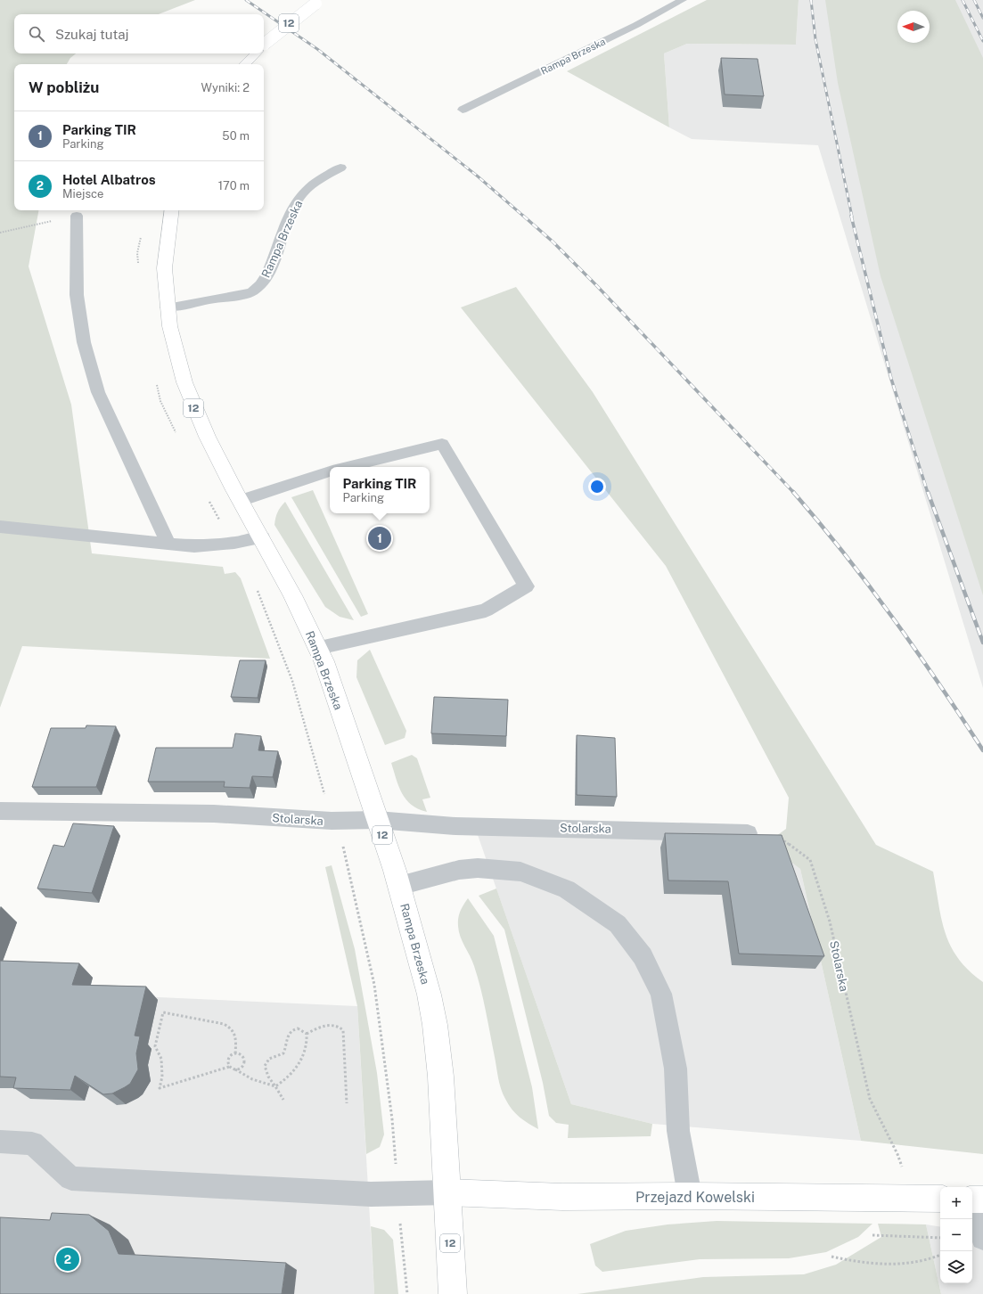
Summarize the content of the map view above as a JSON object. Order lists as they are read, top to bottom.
{
  "streets": {
    "main road": ["12", "Rampa Brzeska", "Przejazd Kowelski"],
    "lane": ["Stolarska"]
  },
  "crossings": [
    ["12", "Rampa Brzeska"],
    ["Rampa Brzeska", "Stolarska"],
    ["Rampa Brzeska", "Przejazd Kowelski"],
    ["Stolarska", "Przejazd Kowelski"]
  ],
  "north": "left",
  "page": {
    "search": "Szukaj tutaj",
    "heading": ["W pobliżu", "Wyniki: 2"],
    "list": [
      {
        "mark": "1",
        "name": "Parking TIR",
        "note": "Parking",
        "value": "50 m"
      },
      {
        "mark": "2",
        "name": "Hotel Albatros",
        "note": "Miejsce",
        "value": "170 m"
      }
    ],
    "popup": ["Parking TIR", "Parking"],
    "pins": ["1", "2"],
    "map_buttons": ["+", "−"]
  }
}
